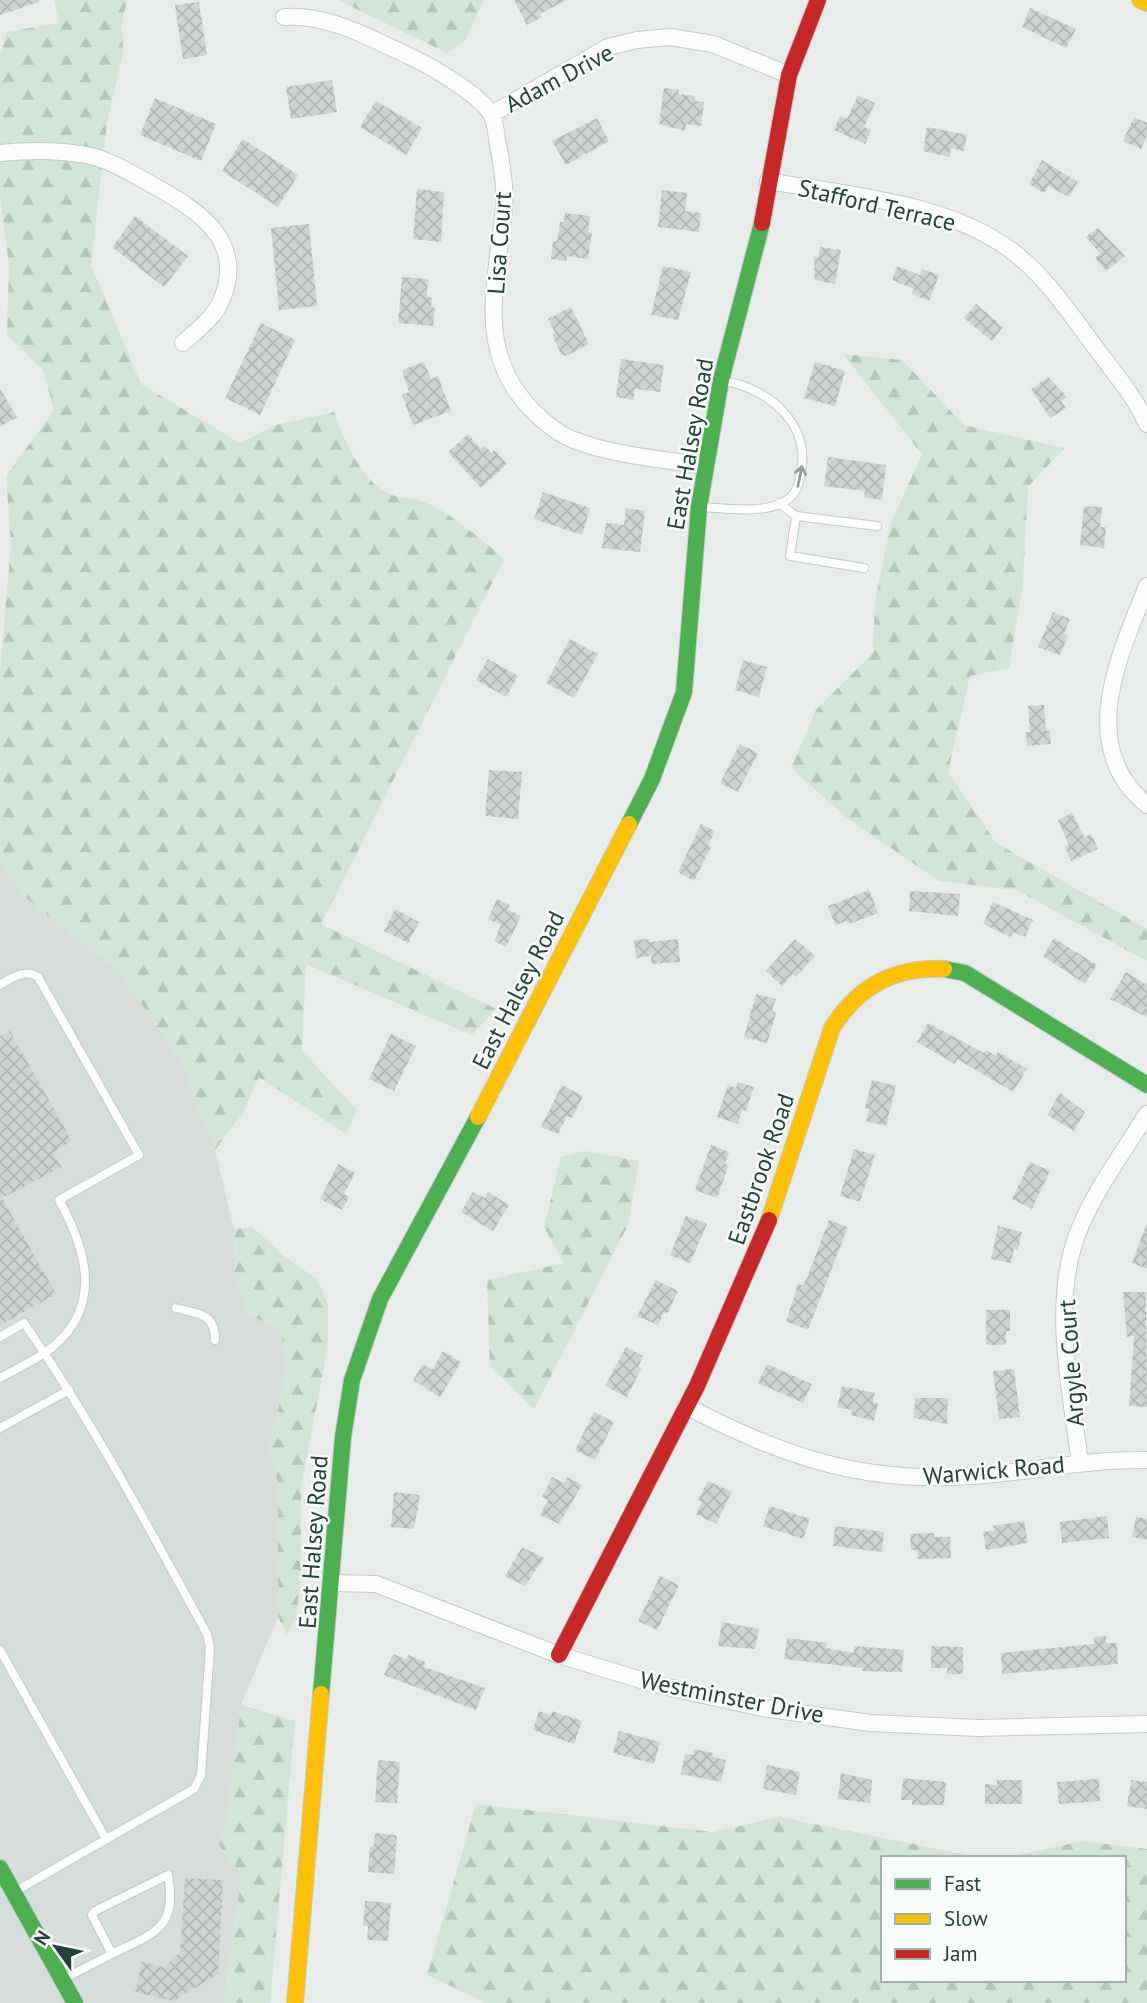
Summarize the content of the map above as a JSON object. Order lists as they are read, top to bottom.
{
  "streets": {
    "street": [
      "Adam Drive",
      "Stafford Terrace",
      "Lisa Court",
      "East Halsey Road",
      "Eastbrook Road",
      "Argyle Court",
      "Warwick Road",
      "Westminster Drive"
    ]
  },
  "crossings": [
    ["Adam Drive", "Lisa Court"],
    ["Adam Drive", "East Halsey Road"],
    ["Stafford Terrace", "East Halsey Road"],
    ["Lisa Court", "East Halsey Road"],
    ["East Halsey Road", "Westminster Drive"],
    ["Eastbrook Road", "Warwick Road"],
    ["Eastbrook Road", "Westminster Drive"],
    ["Argyle Court", "Warwick Road"]
  ],
  "legend": ["Fast", "Slow", "Jam"],
  "north": "top left"
}
